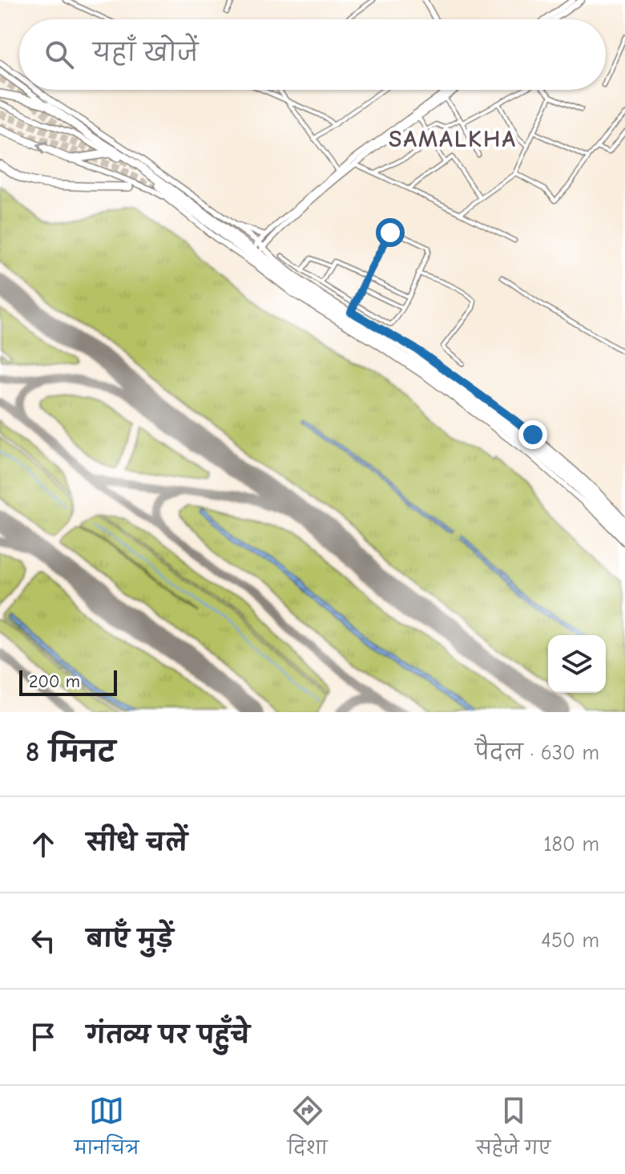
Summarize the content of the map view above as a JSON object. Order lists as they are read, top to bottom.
{
  "districts": ["SAMALKHA"],
  "scale_bar": "200 m",
  "page": {
    "search": "यहाँ खोजें",
    "scale": "200 m",
    "heading": ["8 मिनट", "पैदल · 630 m"],
    "list": [
      ["सीधे चलें", "180 m"],
      ["बाएँ मुड़ें", "450 m"],
      "गंतव्य पर पहुँचे"
    ],
    "nav": ["मानचित्र", "दिशा", "सहेजे गए"]
  }
}
